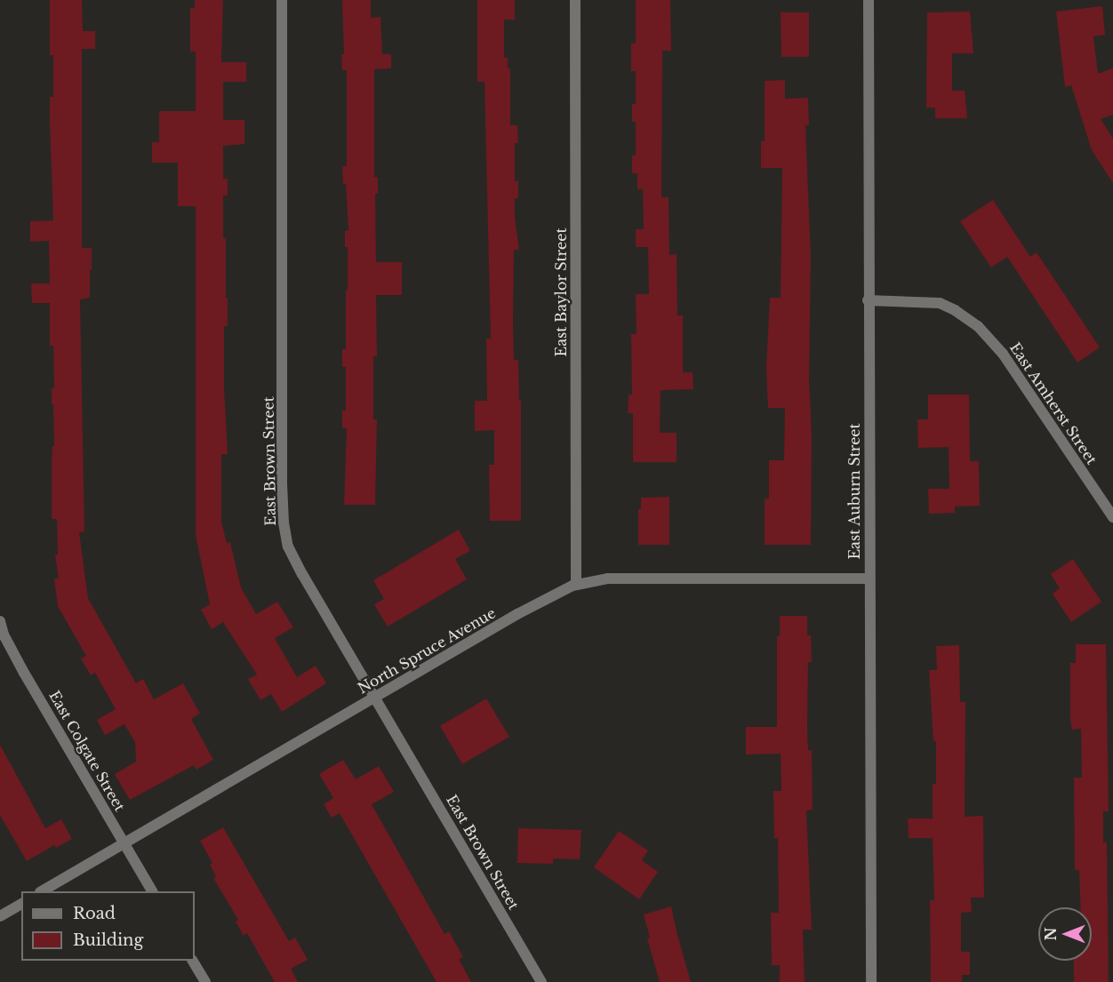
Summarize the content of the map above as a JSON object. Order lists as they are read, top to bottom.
{
  "streets": {
    "street": [
      "East Baylor Street",
      "East Amherst Street",
      "East Brown Street",
      "East Auburn Street",
      "North Spruce Avenue",
      "East Colgate Street"
    ]
  },
  "crossings": [
    ["East Baylor Street", "North Spruce Avenue"],
    ["East Amherst Street", "East Auburn Street"],
    ["East Brown Street", "North Spruce Avenue"],
    ["East Auburn Street", "North Spruce Avenue"],
    ["North Spruce Avenue", "East Colgate Street"]
  ],
  "legend": ["Road", "Building"],
  "north": "left"
}
